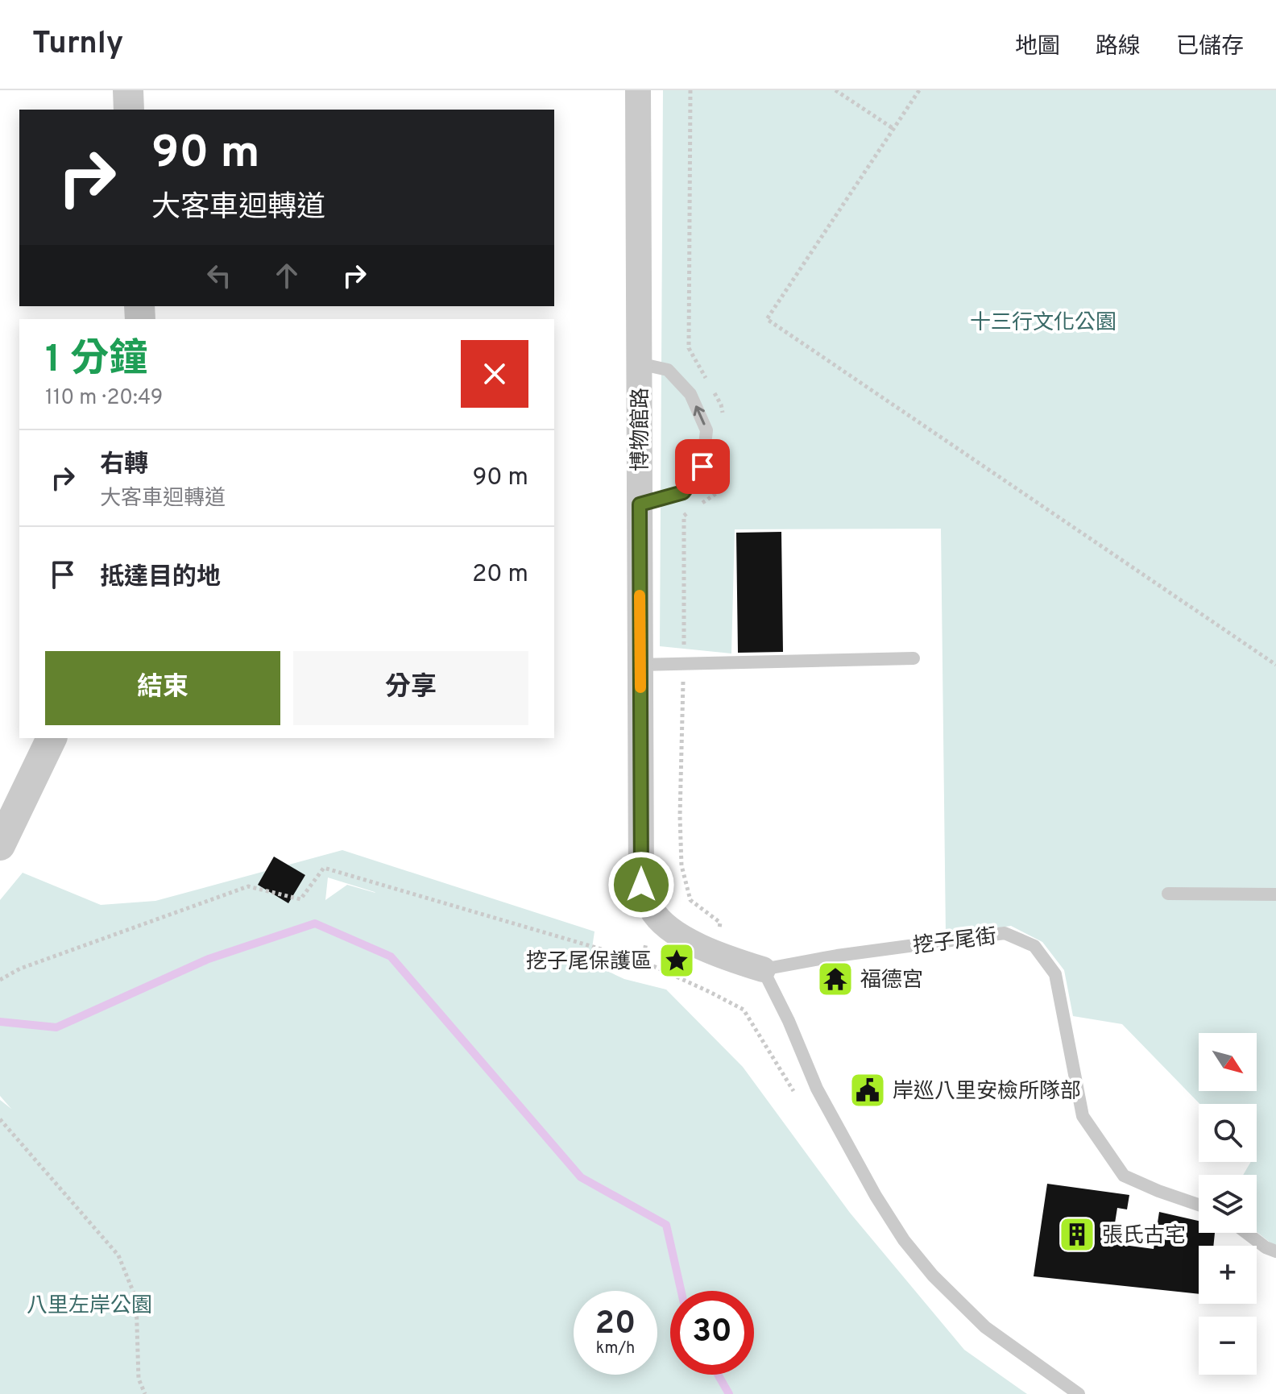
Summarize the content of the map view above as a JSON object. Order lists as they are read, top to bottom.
{
  "streets": {
    "street": ["博物館路", "挖子尾街"]
  },
  "crossings": [
    ["博物館路", "挖子尾街"]
  ],
  "parks": ["十三行文化公園", "八里左岸公園"],
  "places": {
    "place": ["挖子尾保護區"],
    "temple": ["福德宮"],
    "public building": ["岸巡八里安檢所隊部"],
    "building": ["張氏古宅"]
  },
  "north": "bottom right",
  "page": {
    "header": "Turnly",
    "nav": ["地圖", "路線", "已儲存"],
    "turn": ["90 m", "大客車迴轉道"],
    "heading": ["1 分鐘", "110 m · 20:49"],
    "list": [
      {
        "name": "右轉",
        "note": "大客車迴轉道",
        "value": "90 m"
      },
      {
        "name": "抵達目的地",
        "value": "20 m"
      }
    ],
    "buttons": ["結束", "分享"],
    "map_buttons": ["+", "−"],
    "speed": "20 km/h",
    "limit": "30"
  }
}
